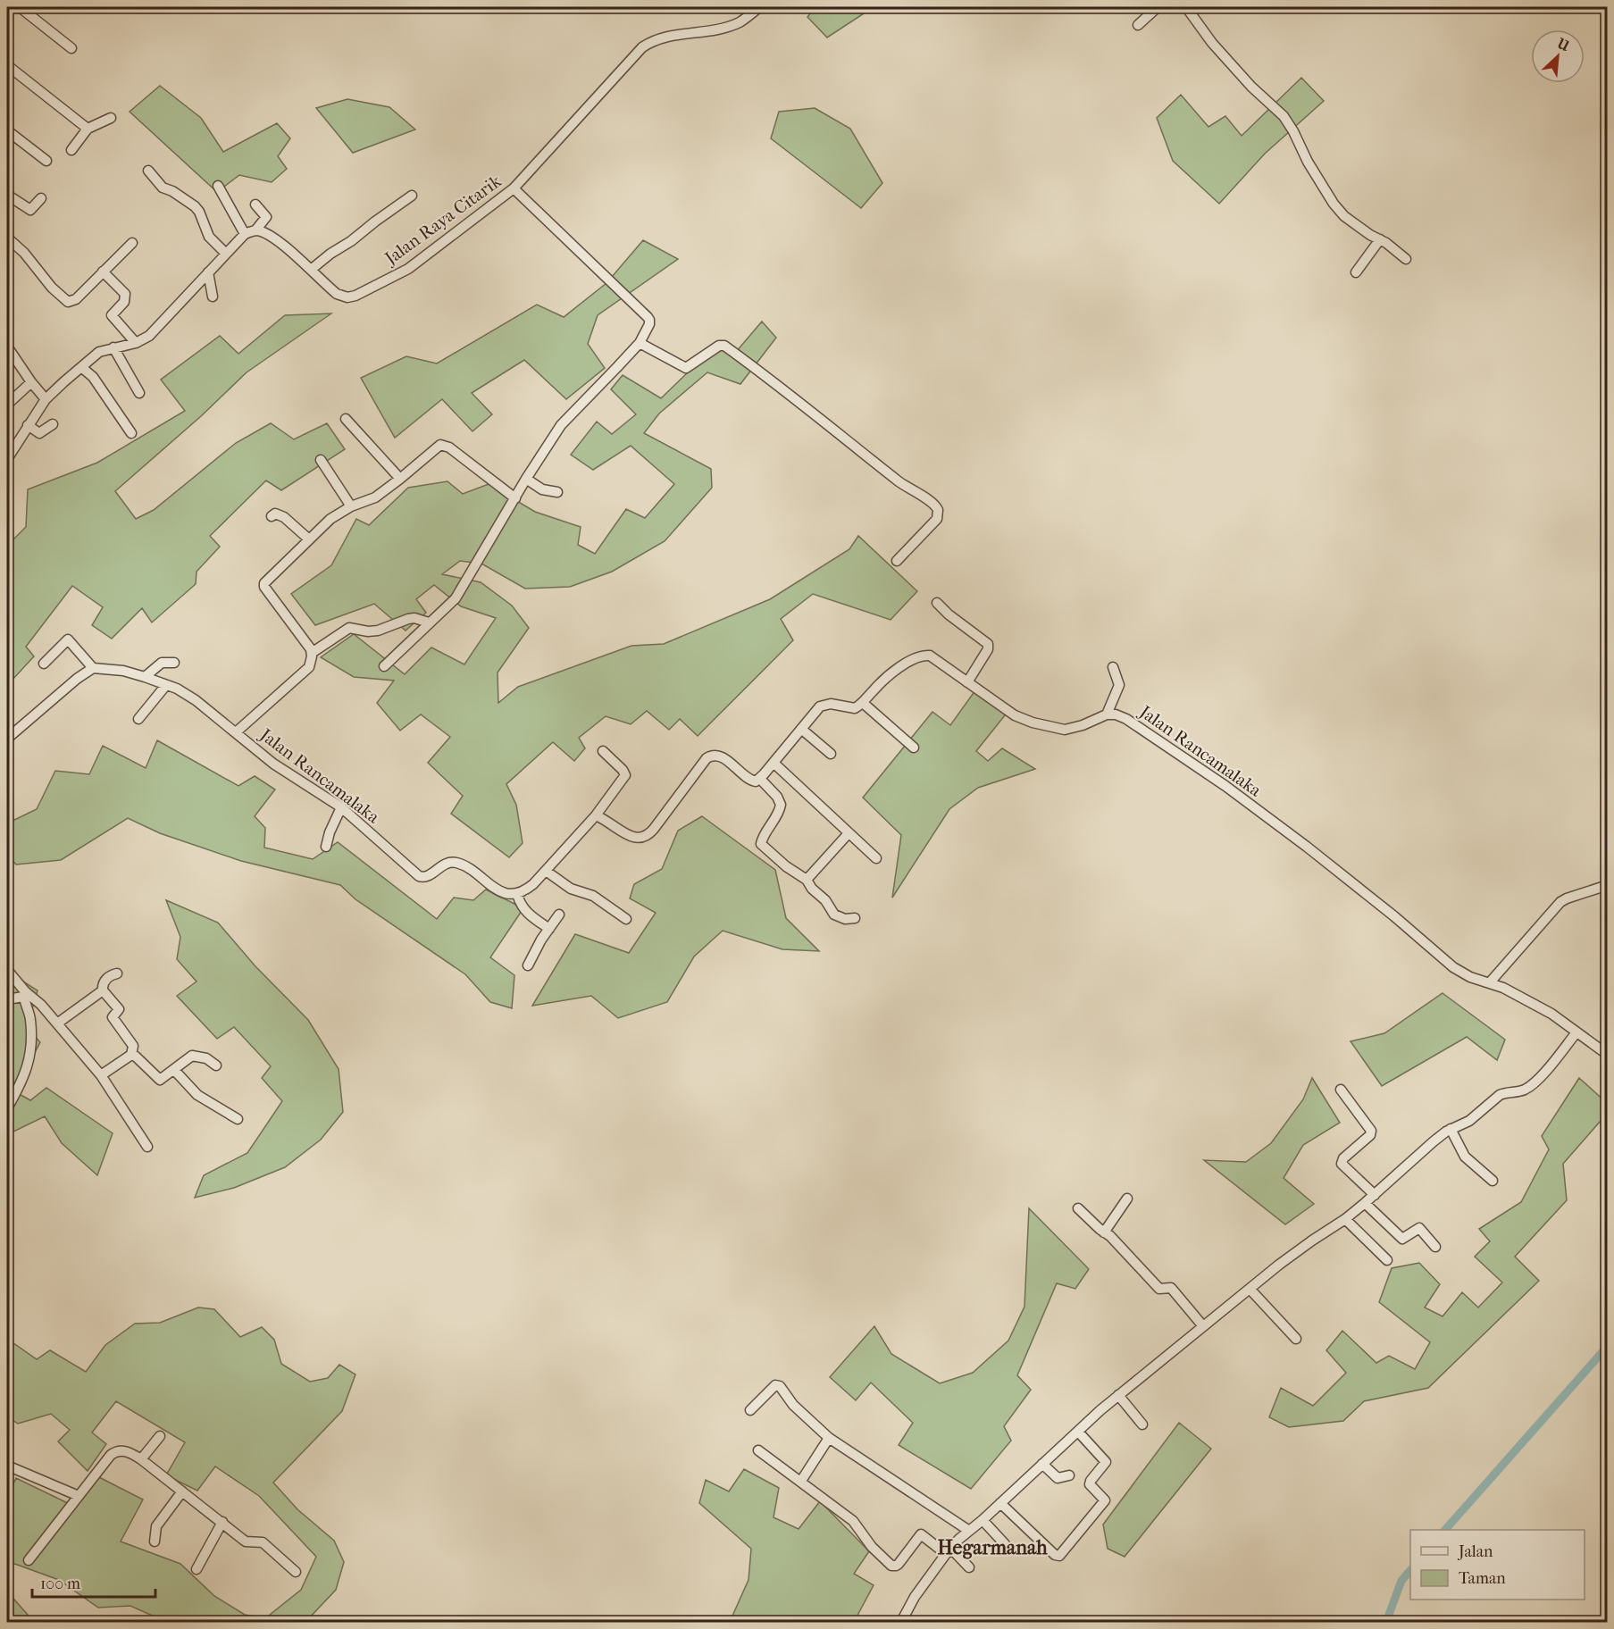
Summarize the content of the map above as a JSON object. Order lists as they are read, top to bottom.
{
  "streets": {
    "street": ["Jalan Raya Citarik", "Jalan Rancamalaka"]
  },
  "districts": ["Hegarmanah"],
  "legend": ["Jalan", "Taman"],
  "scale_bar": "100 m",
  "north": "top right"
}
